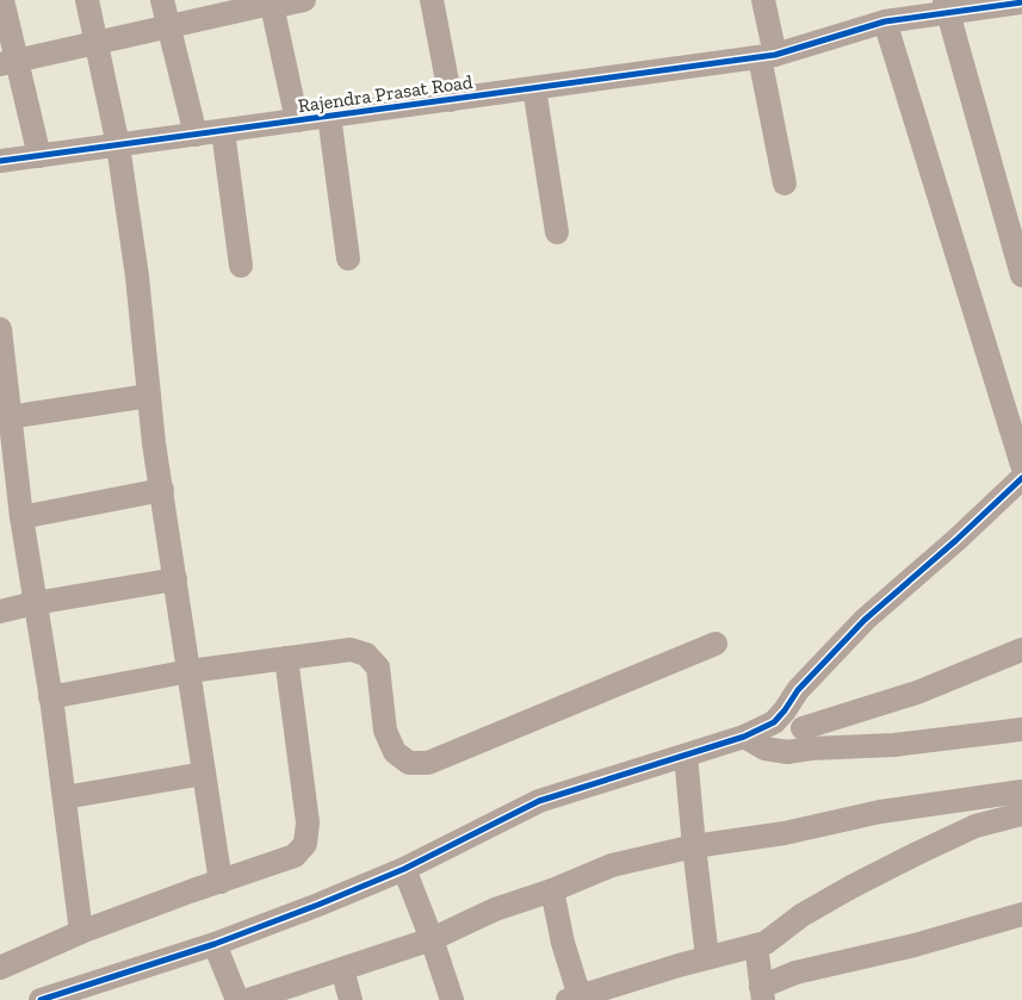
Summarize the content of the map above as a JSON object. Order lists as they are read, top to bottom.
{
  "streets": {
    "street": ["Rajendra Prasat Road"]
  }
}
